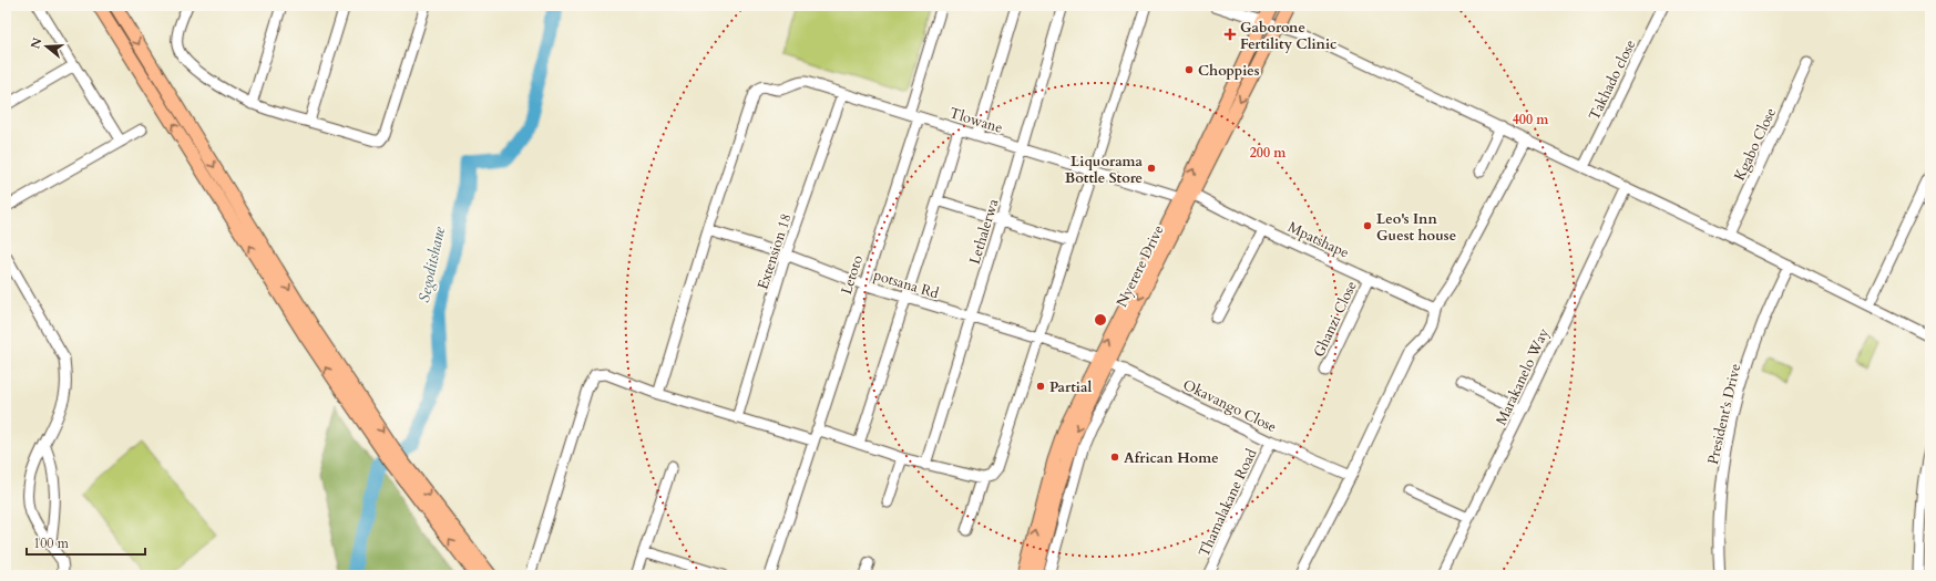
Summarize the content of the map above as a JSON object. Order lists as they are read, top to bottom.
{
  "streets": {
    "main road": ["Nyerere Drive"],
    "street": [
      "Takhado close",
      "Tlowane",
      "Kgabo Close",
      "Lethalerwa",
      "Mpatshape",
      "Extension 18",
      "Letoto",
      "potsana Rd",
      "Ghanzi Close",
      "Marakanelo Way",
      "Okavango Close",
      "President's Drive",
      "Thamalakane Road"
    ]
  },
  "crossings": [
    ["Tlowane", "Lethalerwa"],
    ["Tlowane", "Extension 18"],
    ["Tlowane", "Nyerere Drive"],
    ["Tlowane", "Letoto"],
    ["Tlowane", "potsana Rd"],
    ["Lethalerwa", "potsana Rd"],
    ["Mpatshape", "Nyerere Drive"],
    ["Mpatshape", "Ghanzi Close"],
    ["Extension 18", "potsana Rd"],
    ["Nyerere Drive", "potsana Rd"],
    ["Nyerere Drive", "Okavango Close"],
    ["Letoto", "potsana Rd"],
    ["potsana Rd", "Okavango Close"],
    ["Okavango Close", "Thamalakane Road"]
  ],
  "water": ["Segoditshane"],
  "places": {
    "health": ["Gaborone Fertility Clinic"],
    "other": [
      "Choppies",
      "Liquorama Bottle Store",
      "Leo's Inn Guest house",
      "Partial",
      "African Home"
    ]
  },
  "scale_bar": "100 m",
  "north": "left",
  "rings": ["400 m", "200 m"]
}
